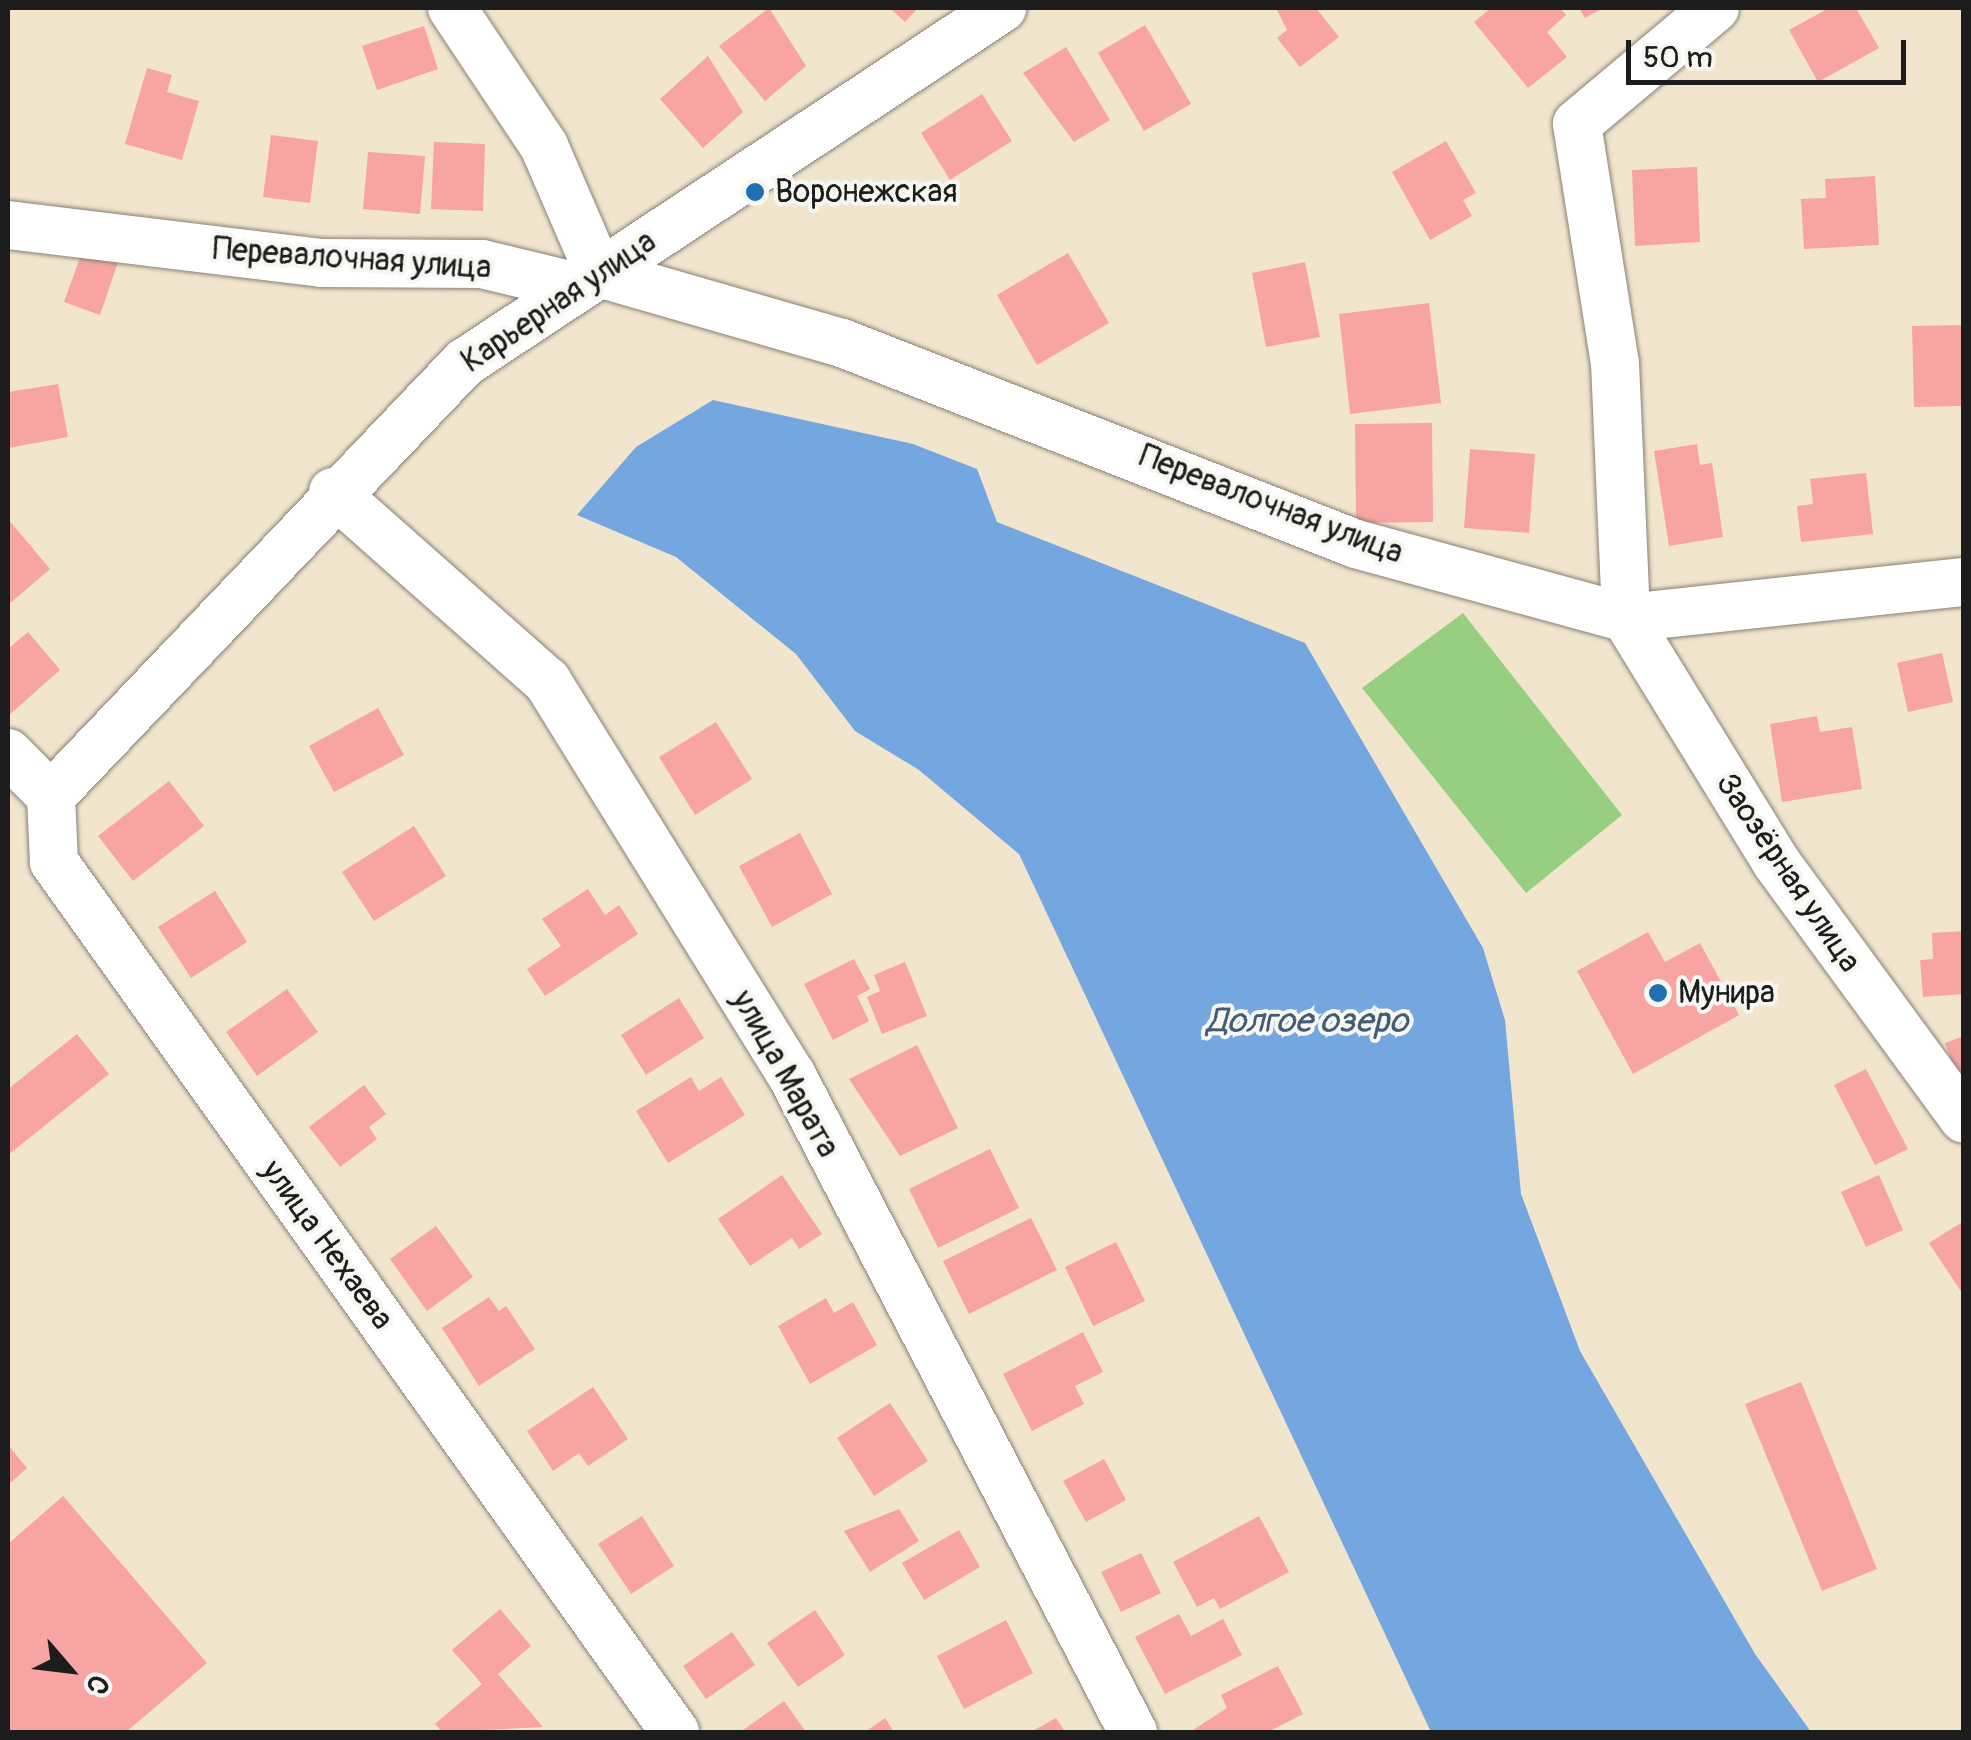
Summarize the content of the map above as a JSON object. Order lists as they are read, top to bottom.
{
  "streets": {
    "street": [
      "Перевалочная улица",
      "Карьерная улица",
      "Заозёрная улица",
      "улица Марата",
      "улица Нехаева"
    ]
  },
  "crossings": [
    ["Перевалочная улица", "Карьерная улица"],
    ["Перевалочная улица", "Заозёрная улица"],
    ["Карьерная улица", "улица Марата"],
    ["Карьерная улица", "улица Нехаева"]
  ],
  "water": ["Долгое озеро"],
  "places": ["Воронежская", "Мунира"],
  "scale_bar": "50 m",
  "north": "bottom right"
}
